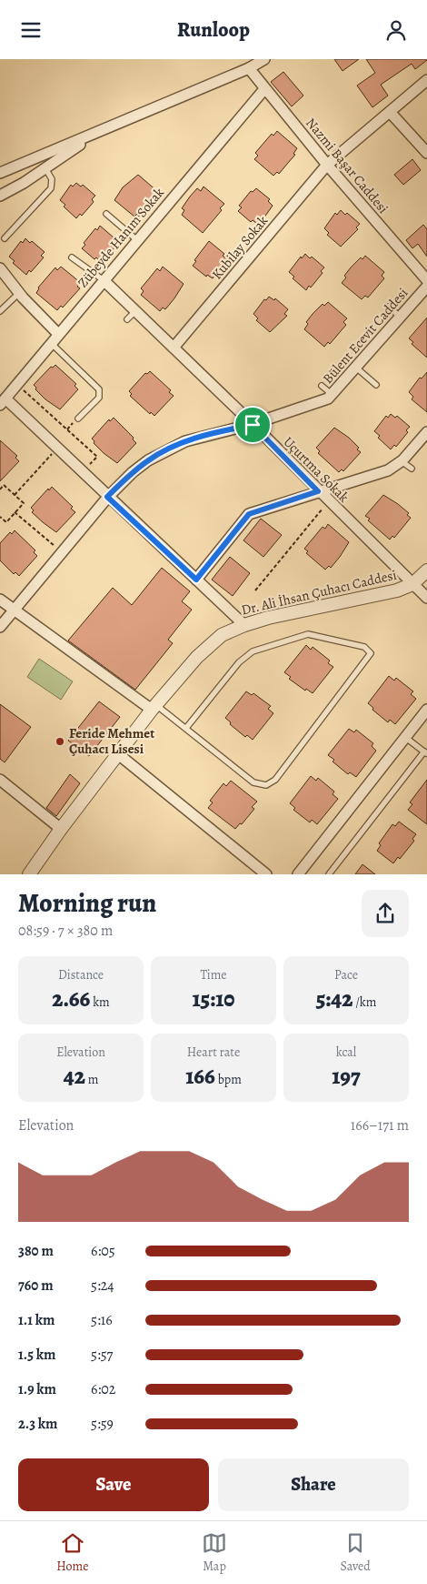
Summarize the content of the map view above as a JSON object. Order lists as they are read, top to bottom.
{
  "streets": {
    "street": [
      "Nazmi Başar Caddesi",
      "Zübeyde Hanım Sokak",
      "Kubilay Sokak",
      "Bülent Ecevit Caddesi",
      "Uçurtma Sokak",
      "Dr. Ali İhsan Çuhacı Caddesi"
    ]
  },
  "crossings": [
    ["Nazmi Başar Caddesi", "Zübeyde Hanım Sokak"],
    ["Nazmi Başar Caddesi", "Kubilay Sokak"],
    ["Zübeyde Hanım Sokak", "Uçurtma Sokak"],
    ["Kubilay Sokak", "Uçurtma Sokak"],
    ["Bülent Ecevit Caddesi", "Uçurtma Sokak"],
    ["Uçurtma Sokak", "Dr. Ali İhsan Çuhacı Caddesi"]
  ],
  "places": ["Feride Mehmet Çuhacı Lisesi"],
  "page": {
    "header": "Runloop",
    "heading": ["Morning run", "08:59 · 7 × 380 m"],
    "stats": [
      ["Distance", "2.66 km"],
      ["Time", "15:10"],
      ["Pace", "5:42 /km"],
      ["Elevation", "42 m"],
      ["Heart rate", "166 bpm"],
      ["kcal", "197"]
    ],
    "chart": ["Elevation", "166–171 m"],
    "list": [
      {
        "name": "380 m",
        "note": "6:05"
      },
      {
        "name": "760 m",
        "note": "5:24"
      },
      {
        "name": "1.1 km",
        "note": "5:16"
      },
      {
        "name": "1.5 km",
        "note": "5:57"
      },
      {
        "name": "1.9 km",
        "note": "6:02"
      },
      {
        "name": "2.3 km",
        "note": "5:59"
      }
    ],
    "buttons": ["Save", "Share"],
    "tabs": ["Home", "Map", "Saved"]
  }
}
